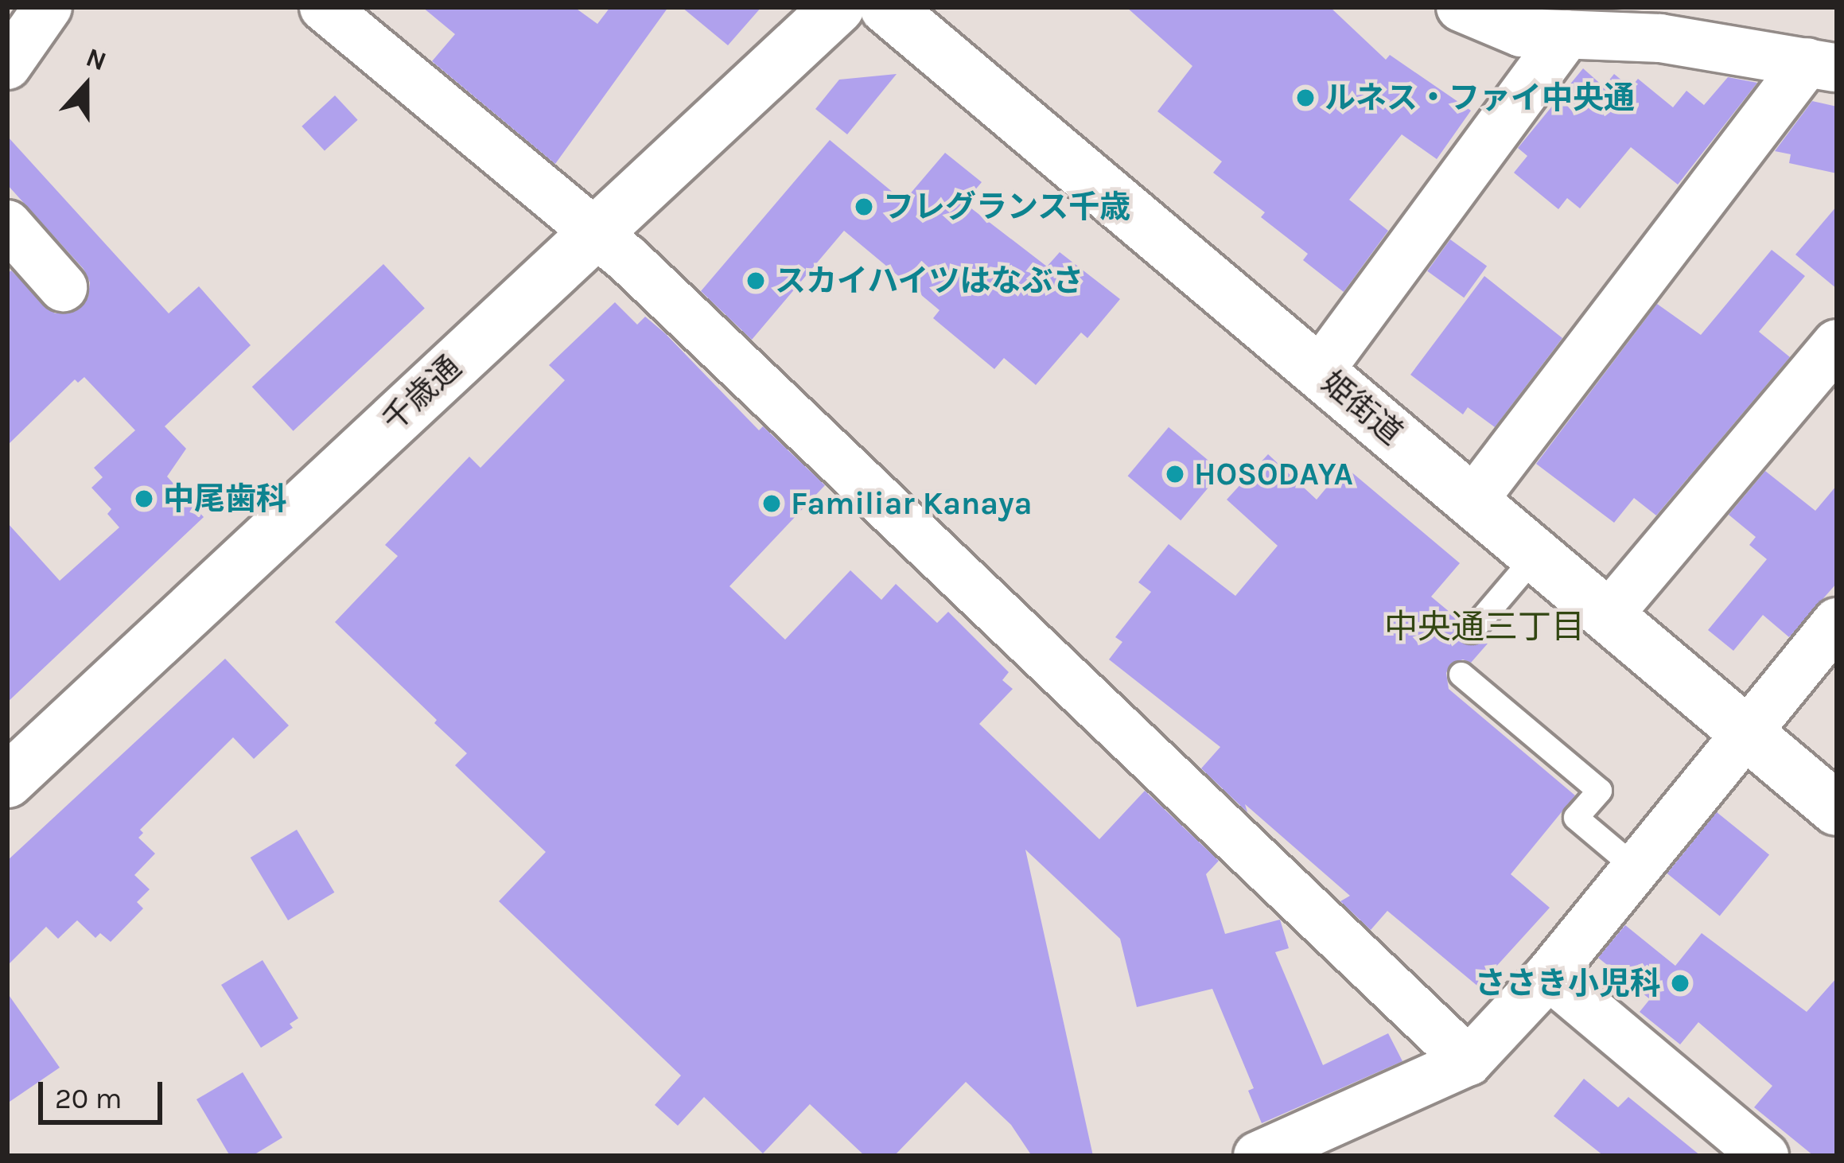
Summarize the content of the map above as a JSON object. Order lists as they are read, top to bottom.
{
  "streets": {
    "main road": ["千歳通", "姫街道"]
  },
  "districts": ["中央通三丁目"],
  "places": [
    "ルネス・ファイ中央通",
    "フレグランス千歳",
    "スカイハイツはなぶさ",
    "HOSODAYA",
    "中尾歯科",
    "Familiar Kanaya",
    "ささき小児科"
  ],
  "scale_bar": "20 m",
  "north": "top"
}
